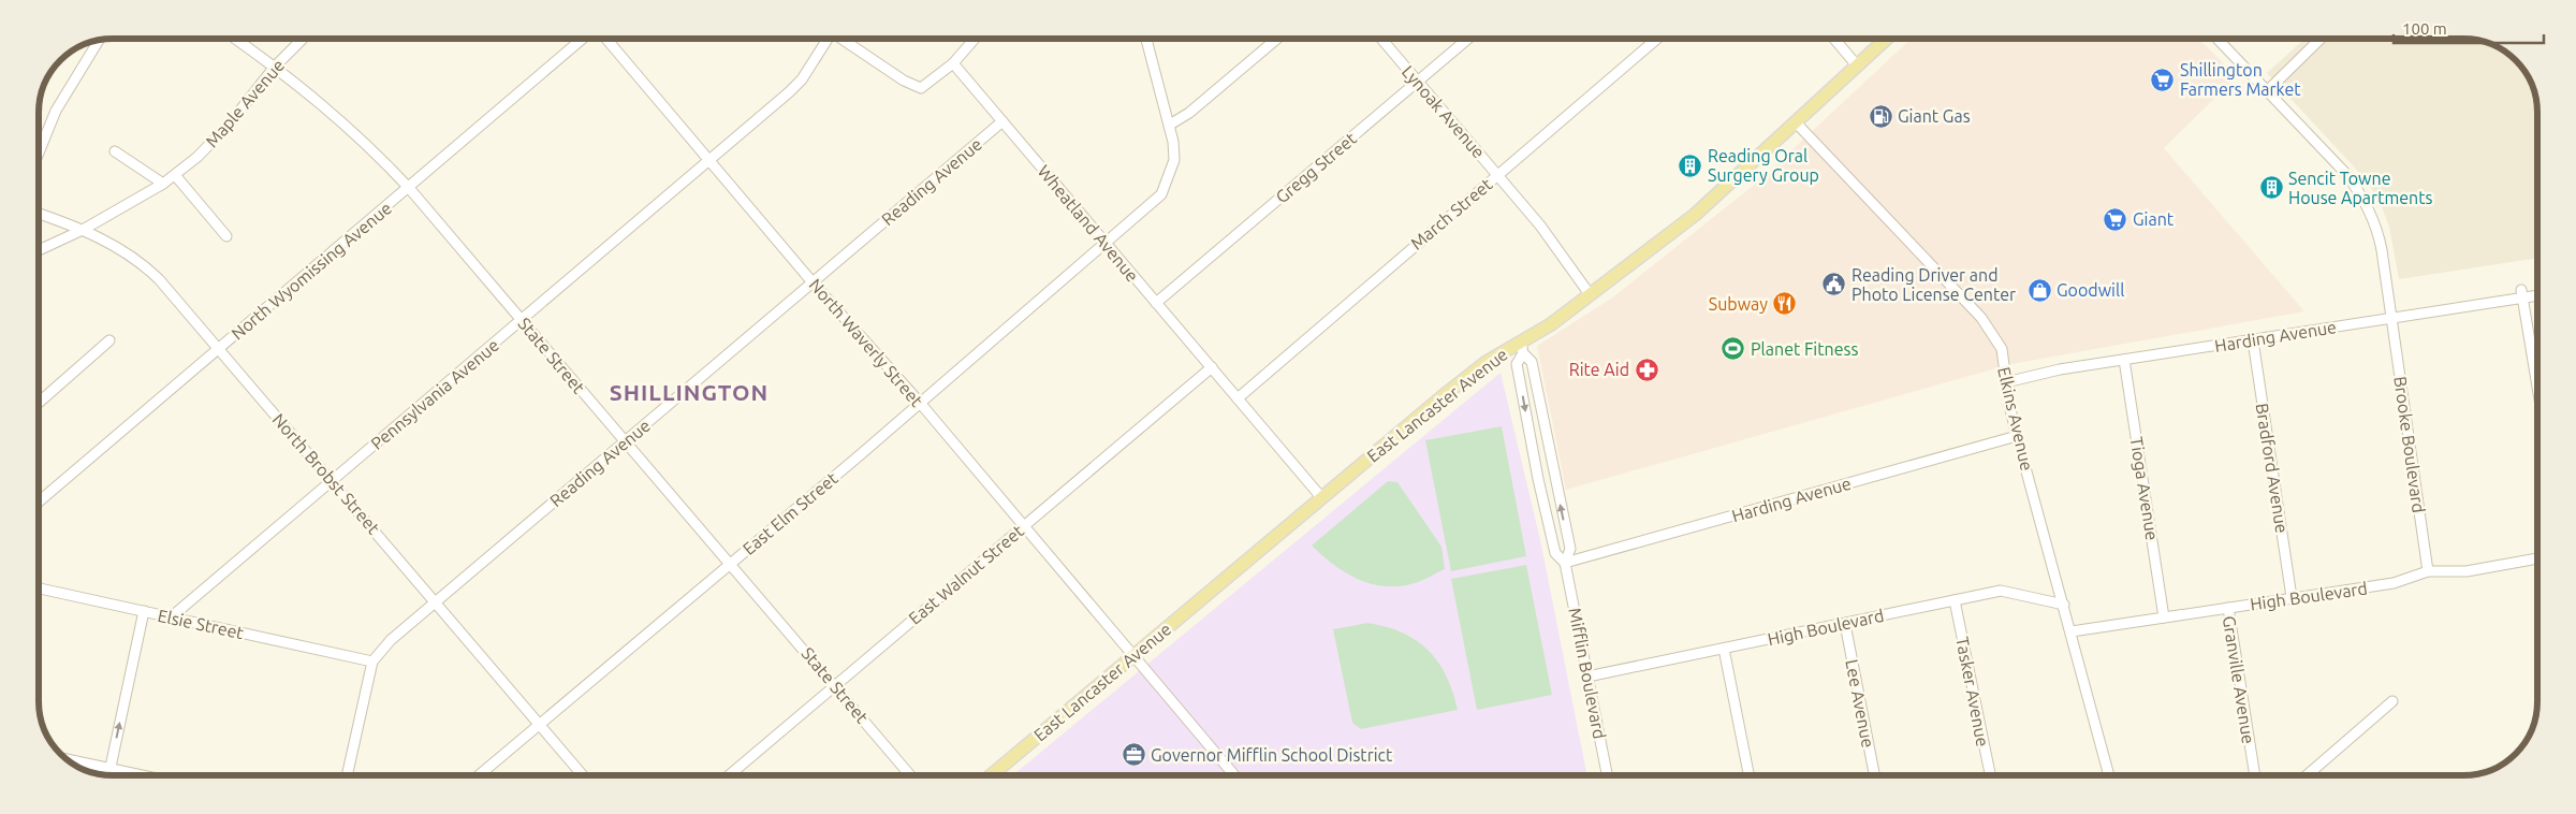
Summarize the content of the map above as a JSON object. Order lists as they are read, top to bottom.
{
  "streets": {
    "main road": ["East Lancaster Avenue"],
    "street": [
      "Maple Avenue",
      "Lynoak Avenue",
      "Gregg Street",
      "Reading Avenue",
      "March Street",
      "Wheatland Avenue",
      "North Wyomissing Avenue",
      "Harding Avenue",
      "North Waverly Street",
      "State Street",
      "Pennsylvania Avenue",
      "Elkins Avenue",
      "Brooke Boulevard",
      "Bradford Avenue",
      "North Brobst Street",
      "Tioga Avenue",
      "East Elm Street",
      "East Walnut Street",
      "High Boulevard",
      "Elsie Street",
      "Mifflin Boulevard",
      "Granville Avenue",
      "Tasker Avenue",
      "Lee Avenue"
    ]
  },
  "crossings": [
    ["Maple Avenue", "State Street"],
    ["Maple Avenue", "North Brobst Street"],
    ["Lynoak Avenue", "Gregg Street"],
    ["Lynoak Avenue", "March Street"],
    ["Lynoak Avenue", "East Lancaster Avenue"],
    ["Gregg Street", "Wheatland Avenue"],
    ["Reading Avenue", "Wheatland Avenue"],
    ["Reading Avenue", "North Waverly Street"],
    ["Reading Avenue", "State Street"],
    ["Reading Avenue", "North Brobst Street"],
    ["Reading Avenue", "Elsie Street"],
    ["March Street", "Wheatland Avenue"],
    ["Wheatland Avenue", "East Lancaster Avenue"],
    ["Wheatland Avenue", "East Elm Street"],
    ["Wheatland Avenue", "East Walnut Street"],
    ["North Wyomissing Avenue", "State Street"],
    ["North Wyomissing Avenue", "North Brobst Street"],
    ["Harding Avenue", "Elkins Avenue"],
    ["Harding Avenue", "Brooke Boulevard"],
    ["Harding Avenue", "Bradford Avenue"],
    ["Harding Avenue", "Tioga Avenue"],
    ["Harding Avenue", "Mifflin Boulevard"],
    ["North Waverly Street", "Pennsylvania Avenue"],
    ["North Waverly Street", "East Lancaster Avenue"],
    ["North Waverly Street", "East Elm Street"],
    ["North Waverly Street", "East Walnut Street"],
    ["State Street", "Pennsylvania Avenue"],
    ["State Street", "East Elm Street"],
    ["State Street", "East Walnut Street"],
    ["Pennsylvania Avenue", "North Brobst Street"],
    ["Pennsylvania Avenue", "Elsie Street"],
    ["East Lancaster Avenue", "Elkins Avenue"],
    ["East Lancaster Avenue", "Mifflin Boulevard"],
    ["Elkins Avenue", "High Boulevard"],
    ["Brooke Boulevard", "High Boulevard"],
    ["Bradford Avenue", "High Boulevard"],
    ["North Brobst Street", "East Elm Street"],
    ["Tioga Avenue", "High Boulevard"],
    ["High Boulevard", "Mifflin Boulevard"],
    ["High Boulevard", "Granville Avenue"],
    ["High Boulevard", "Tasker Avenue"],
    ["High Boulevard", "Lee Avenue"]
  ],
  "districts": ["SHILLINGTON"],
  "places": {
    "supermarket": ["Shillington Farmers Market", "Giant"],
    "fuel station": ["Giant Gas"],
    "building": ["Reading Oral Surgery Group", "Sencit Towne House Apartments"],
    "public building": ["Reading Driver and Photo License Center"],
    "shop": ["Goodwill"],
    "restaurant": ["Subway"],
    "sports": ["Planet Fitness"],
    "pharmacy": ["Rite Aid"],
    "office": ["Governor Mifflin School District"]
  },
  "scale_bar": "100 m"
}
